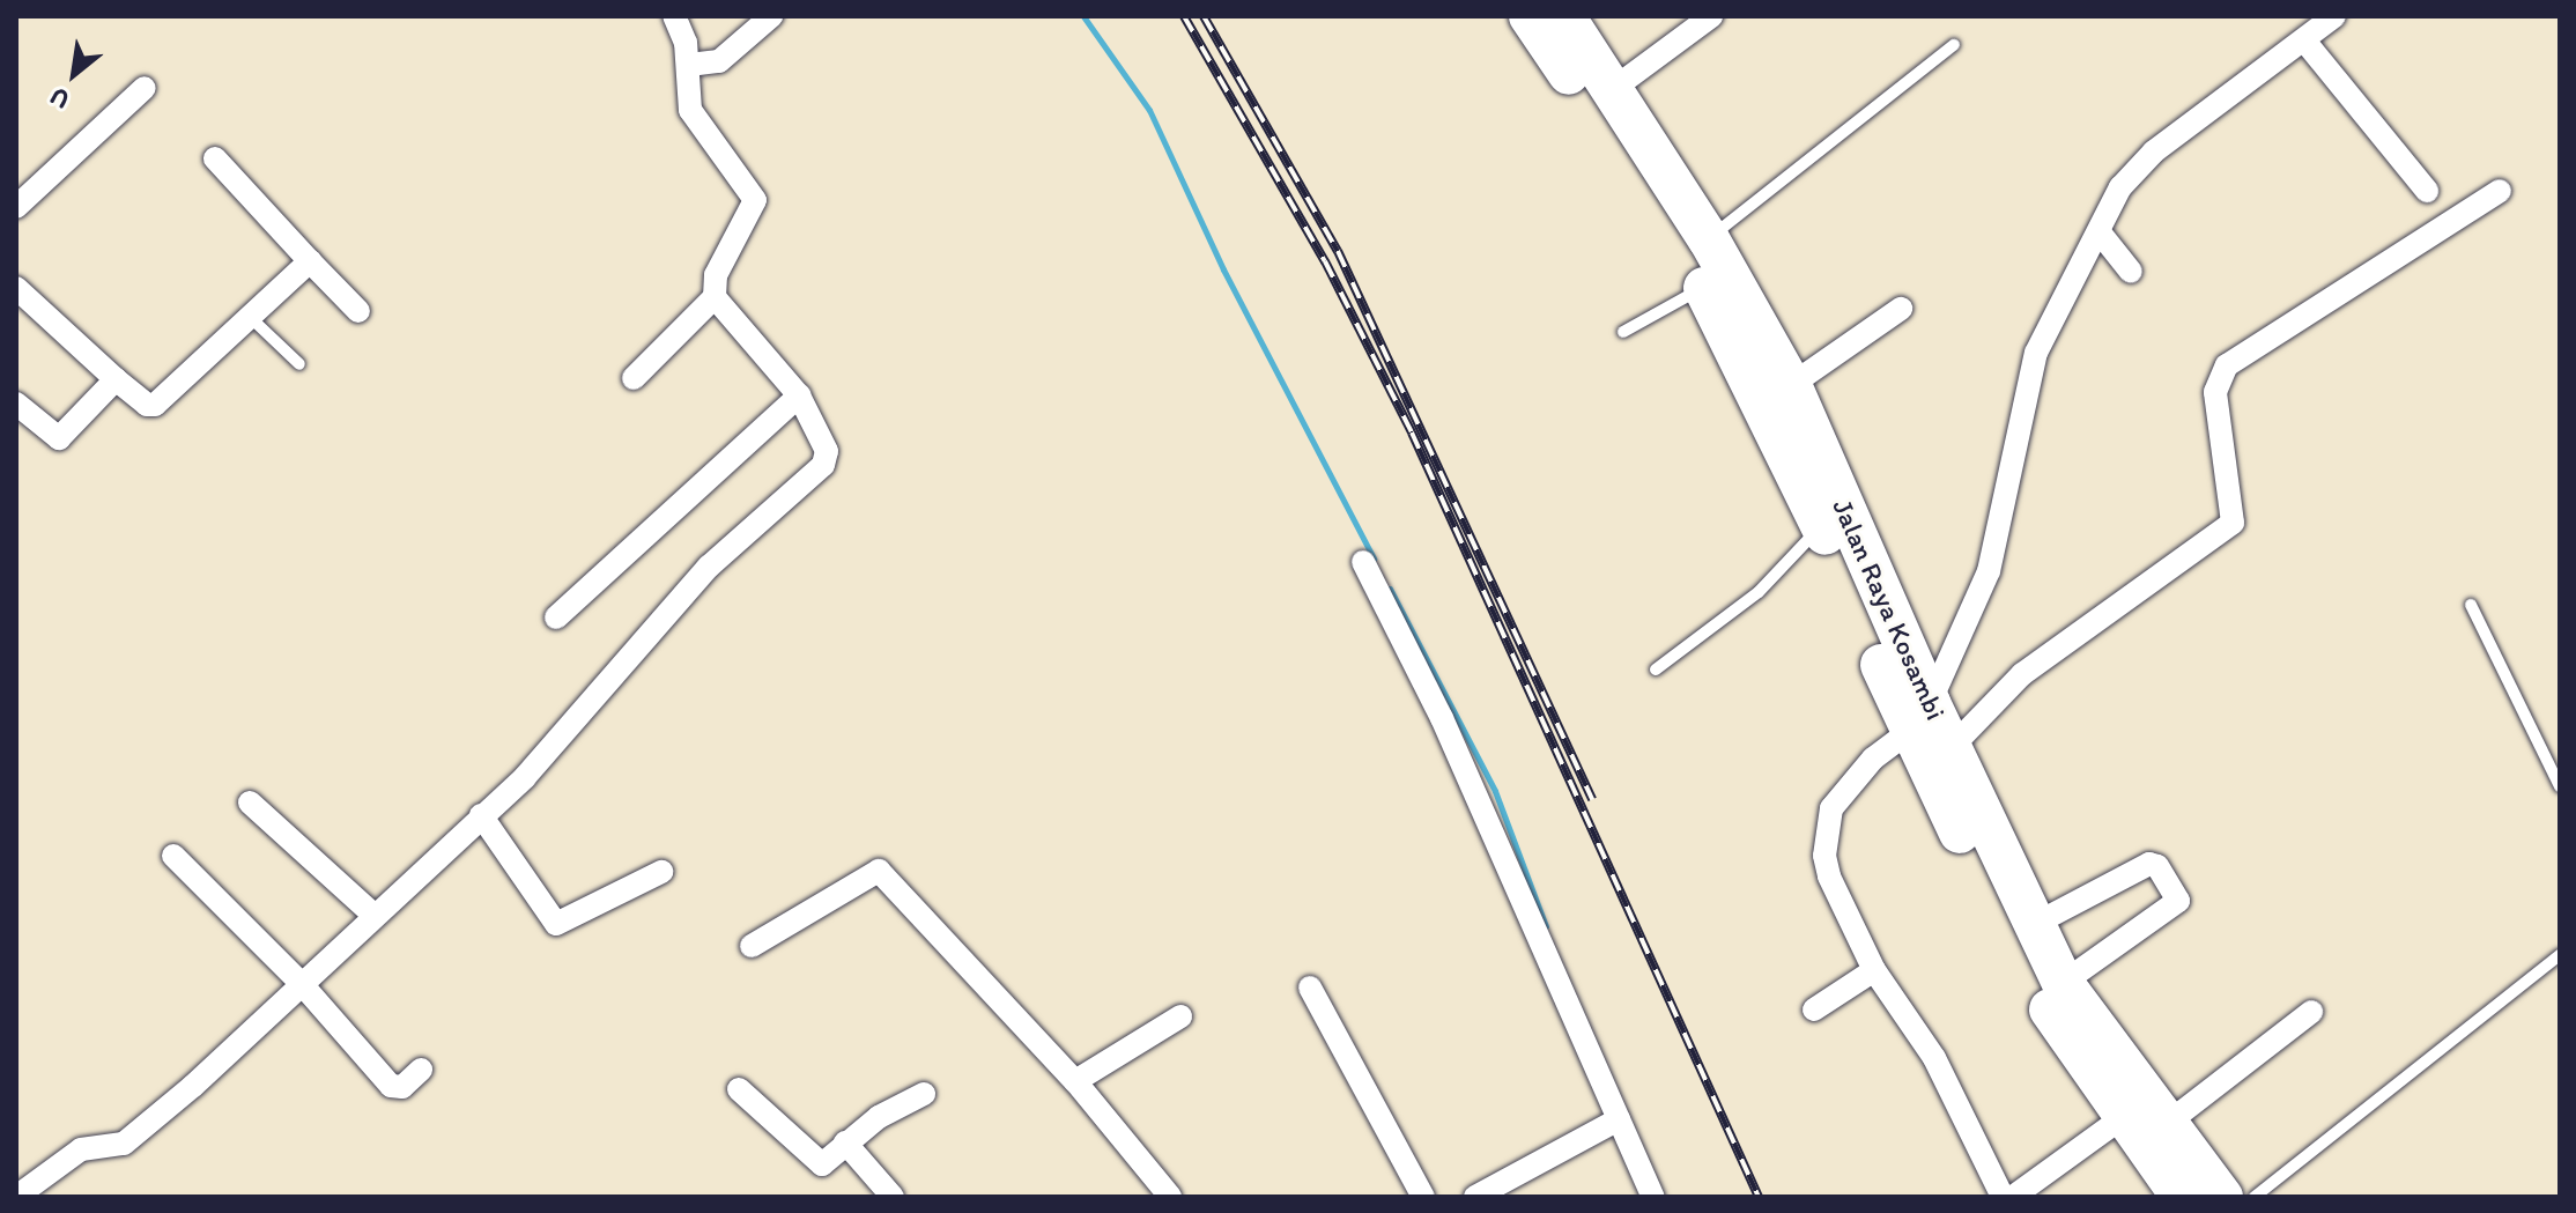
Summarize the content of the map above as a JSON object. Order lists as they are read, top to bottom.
{
  "streets": {
    "highway": ["Jalan Raya Kosambi"]
  },
  "north": "bottom left"
}
